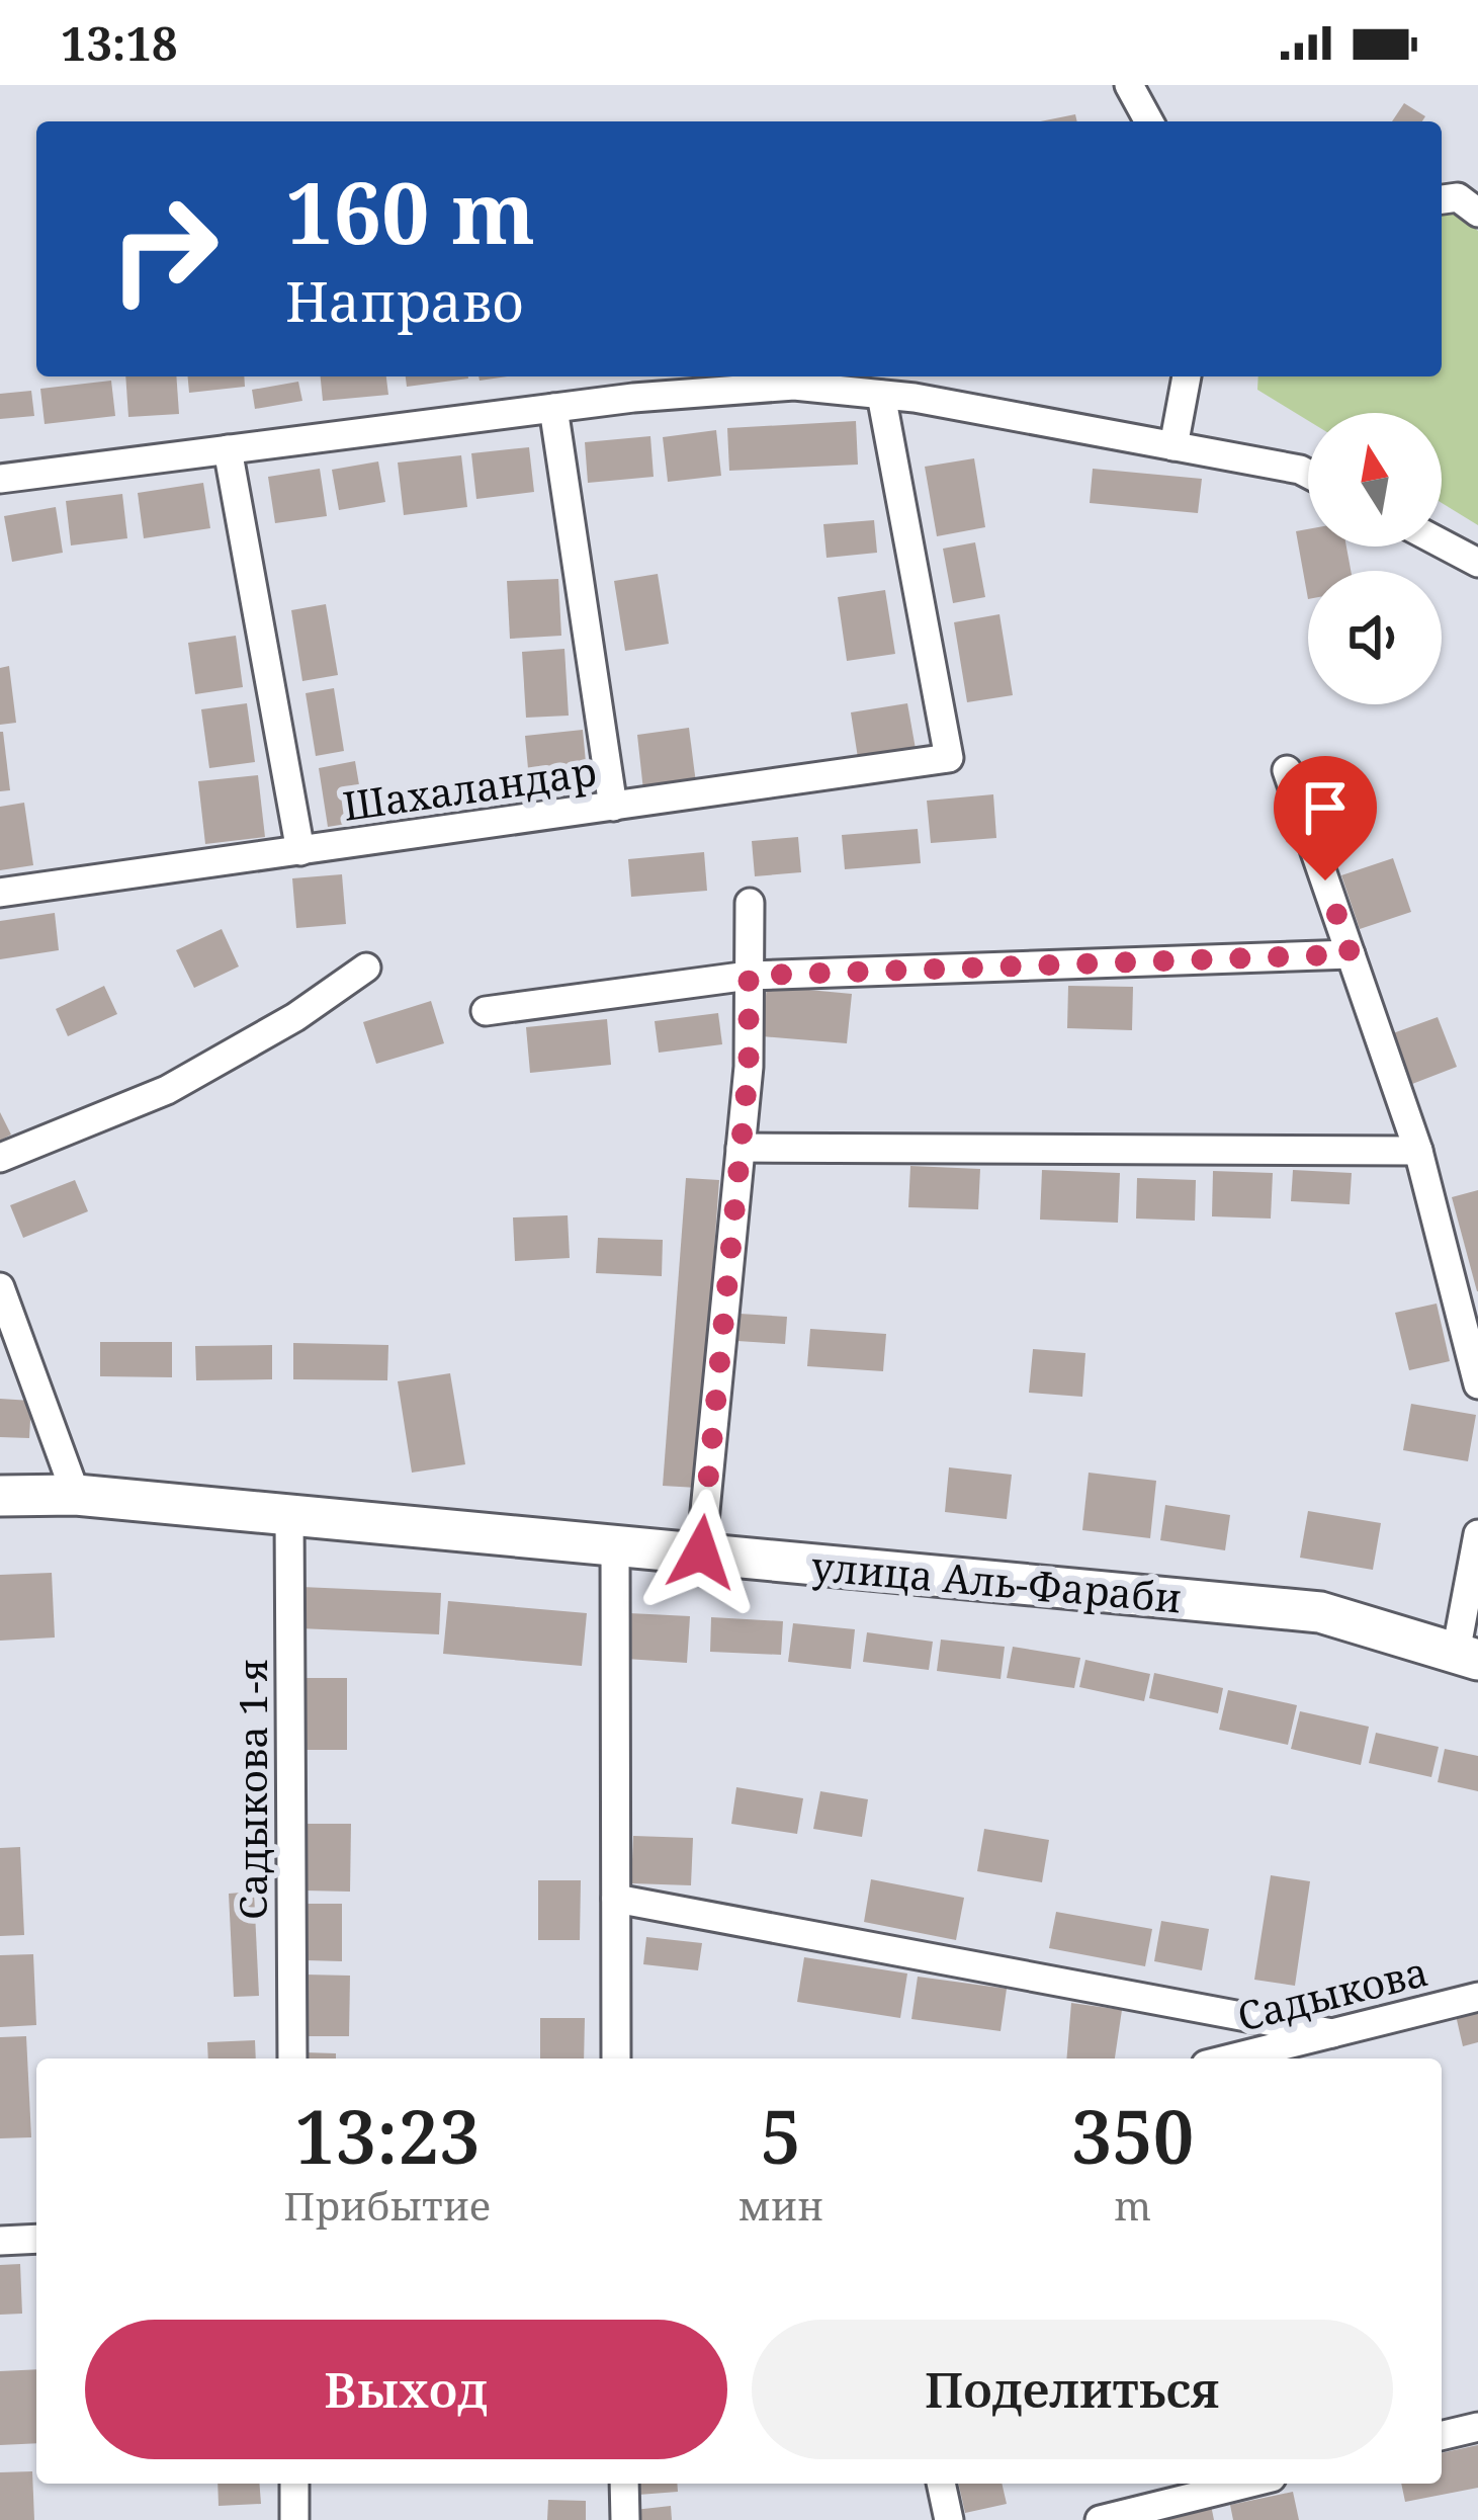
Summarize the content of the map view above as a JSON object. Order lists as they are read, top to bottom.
{
  "streets": {
    "main road": ["улица Аль-Фараби"],
    "street": ["Шахаландар", "Садыкова 1-я", "Садыкова"]
  },
  "crossings": [
    ["улица Аль-Фараби", "Садыкова 1-я"]
  ],
  "north": "top",
  "page": {
    "status": "13:18",
    "turn": ["160 m", "Направо"],
    "eta": [
      "13:23",
      "Прибытие",
      "5",
      "мин",
      "350",
      "m"
    ],
    "buttons": ["Выход", "Поделиться"]
  }
}
